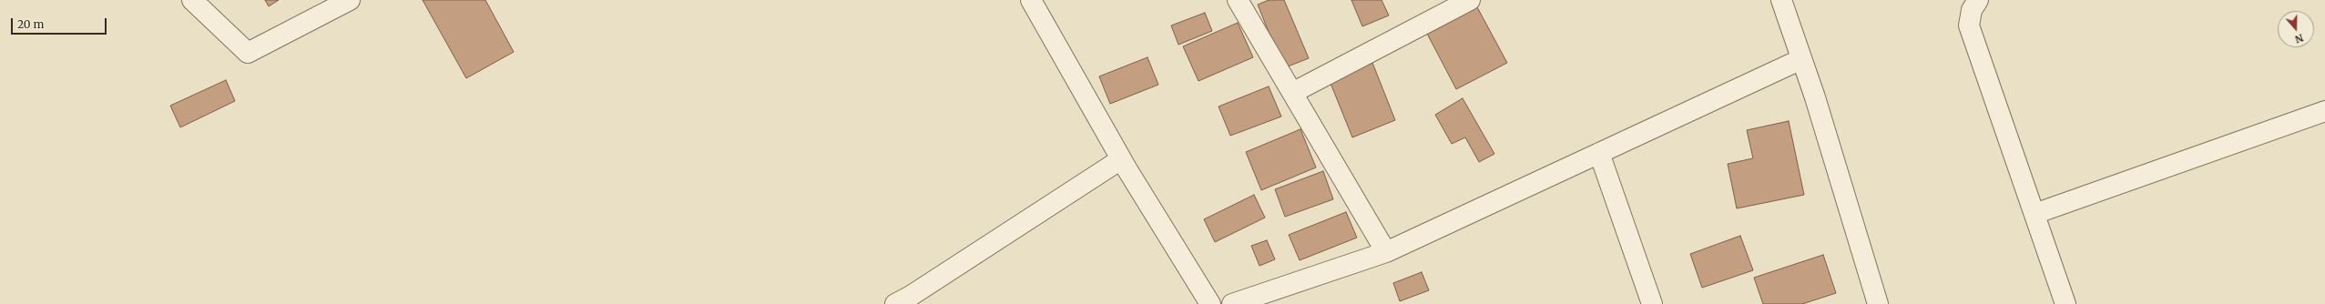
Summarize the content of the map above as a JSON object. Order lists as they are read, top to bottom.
{
  "scale_bar": "20 m",
  "north": "bottom"
}
